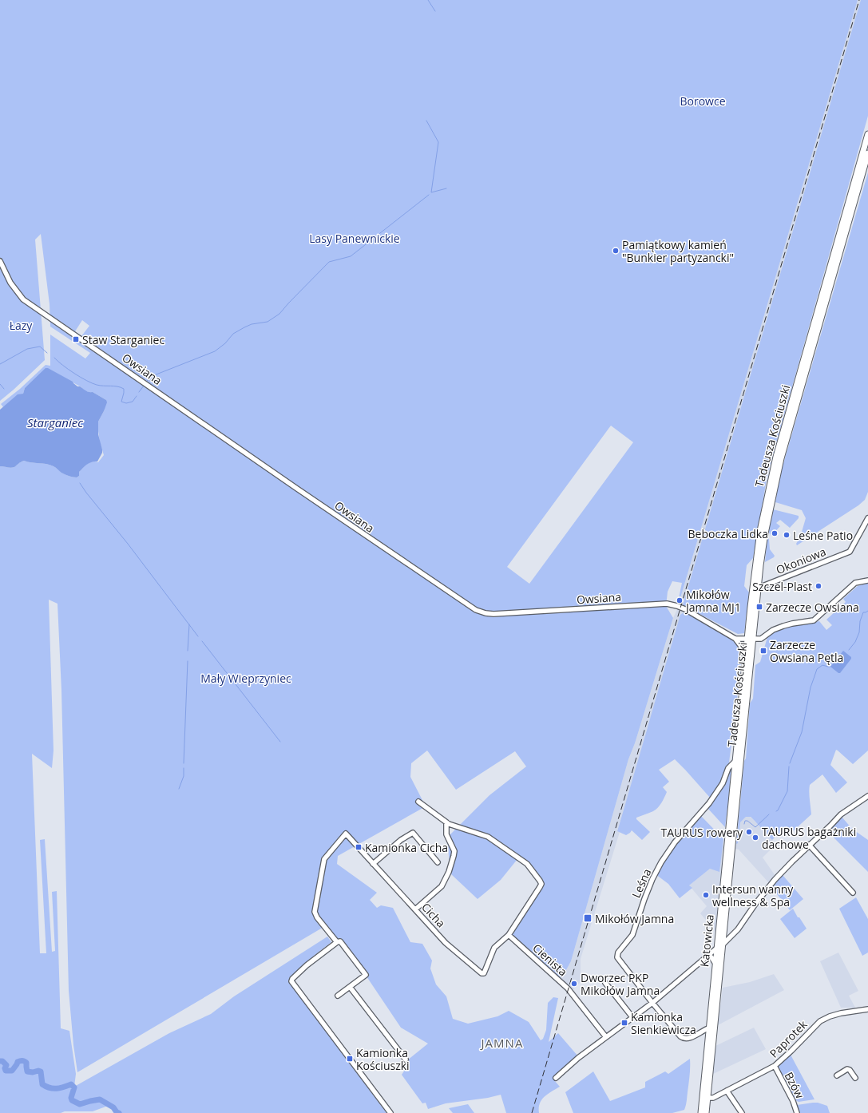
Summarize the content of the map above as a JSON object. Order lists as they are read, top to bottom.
{
  "streets": {
    "main road": ["Tadeusza Kościuszki", "Katowicka"],
    "street": [
      "Owsiana",
      "Okoniowa",
      "Leśna",
      "Cicha",
      "Cienista",
      "Paprotek",
      "Bzów"
    ]
  },
  "crossings": [
    ["Tadeusza Kościuszki", "Okoniowa"],
    ["Tadeusza Kościuszki", "Katowicka"],
    ["Leśna", "Katowicka"],
    ["Cicha", "Cienista"],
    ["Katowicka", "Paprotek"],
    ["Paprotek", "Bzów"]
  ],
  "districts": ["JAMNA"],
  "water": ["Starganiec"],
  "parks": [
    "Borowce",
    "Lasy Panewnickie",
    "Łazy",
    "Mały Wieprzyniec"
  ],
  "places": {
    "other": [
      "Pamiątkowy kamień \"Bunkier partyzancki\"",
      "Beboczka Lidka",
      "Leśne Patio",
      "Szczel-Plast",
      "Mikołów Jamna MJ1",
      "TAURUS rowery",
      "TAURUS bagażniki dachowe",
      "Intersun wanny wellness & Spa",
      "Dworzec PKP Mikołów Jamna"
    ],
    "transit": [
      "Staw Starganiec",
      "Zarzecze Owsiana",
      "Zarzecze Owsiana Pętla",
      "Kamionka Cicha",
      "Mikołów Jamna",
      "Kamionka Sienkiewicza",
      "Kamionka Kościuszki"
    ]
  }
}
